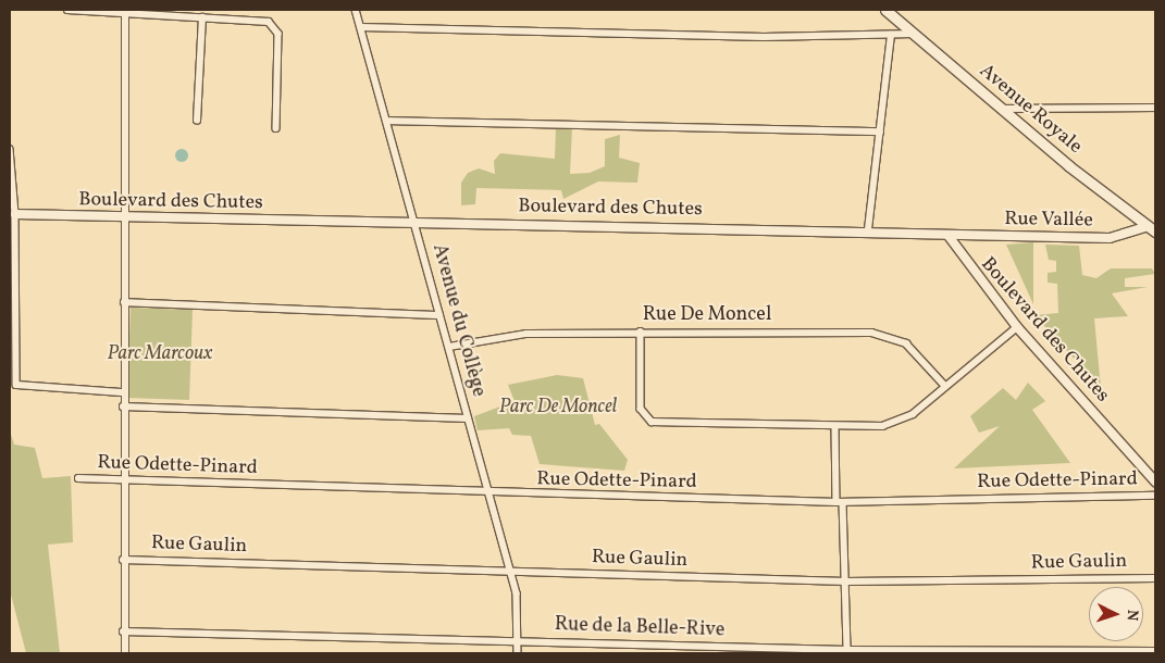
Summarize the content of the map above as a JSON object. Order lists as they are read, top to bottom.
{
  "streets": {
    "main road": ["Avenue Royale"],
    "street": [
      "Boulevard des Chutes",
      "Rue Vallée",
      "Rue De Moncel",
      "Avenue du Collège",
      "Rue Odette-Pinard",
      "Rue Gaulin",
      "Rue de la Belle-Rive"
    ]
  },
  "crossings": [
    ["Avenue Royale", "Rue Vallée"],
    ["Boulevard des Chutes", "Rue Vallée"],
    ["Boulevard des Chutes", "Avenue du Collège"],
    ["Rue De Moncel", "Avenue du Collège"],
    ["Avenue du Collège", "Rue Odette-Pinard"],
    ["Avenue du Collège", "Rue Gaulin"],
    ["Avenue du Collège", "Rue de la Belle-Rive"]
  ],
  "parks": ["Parc Marcoux", "Parc De Moncel"],
  "north": "right"
}
